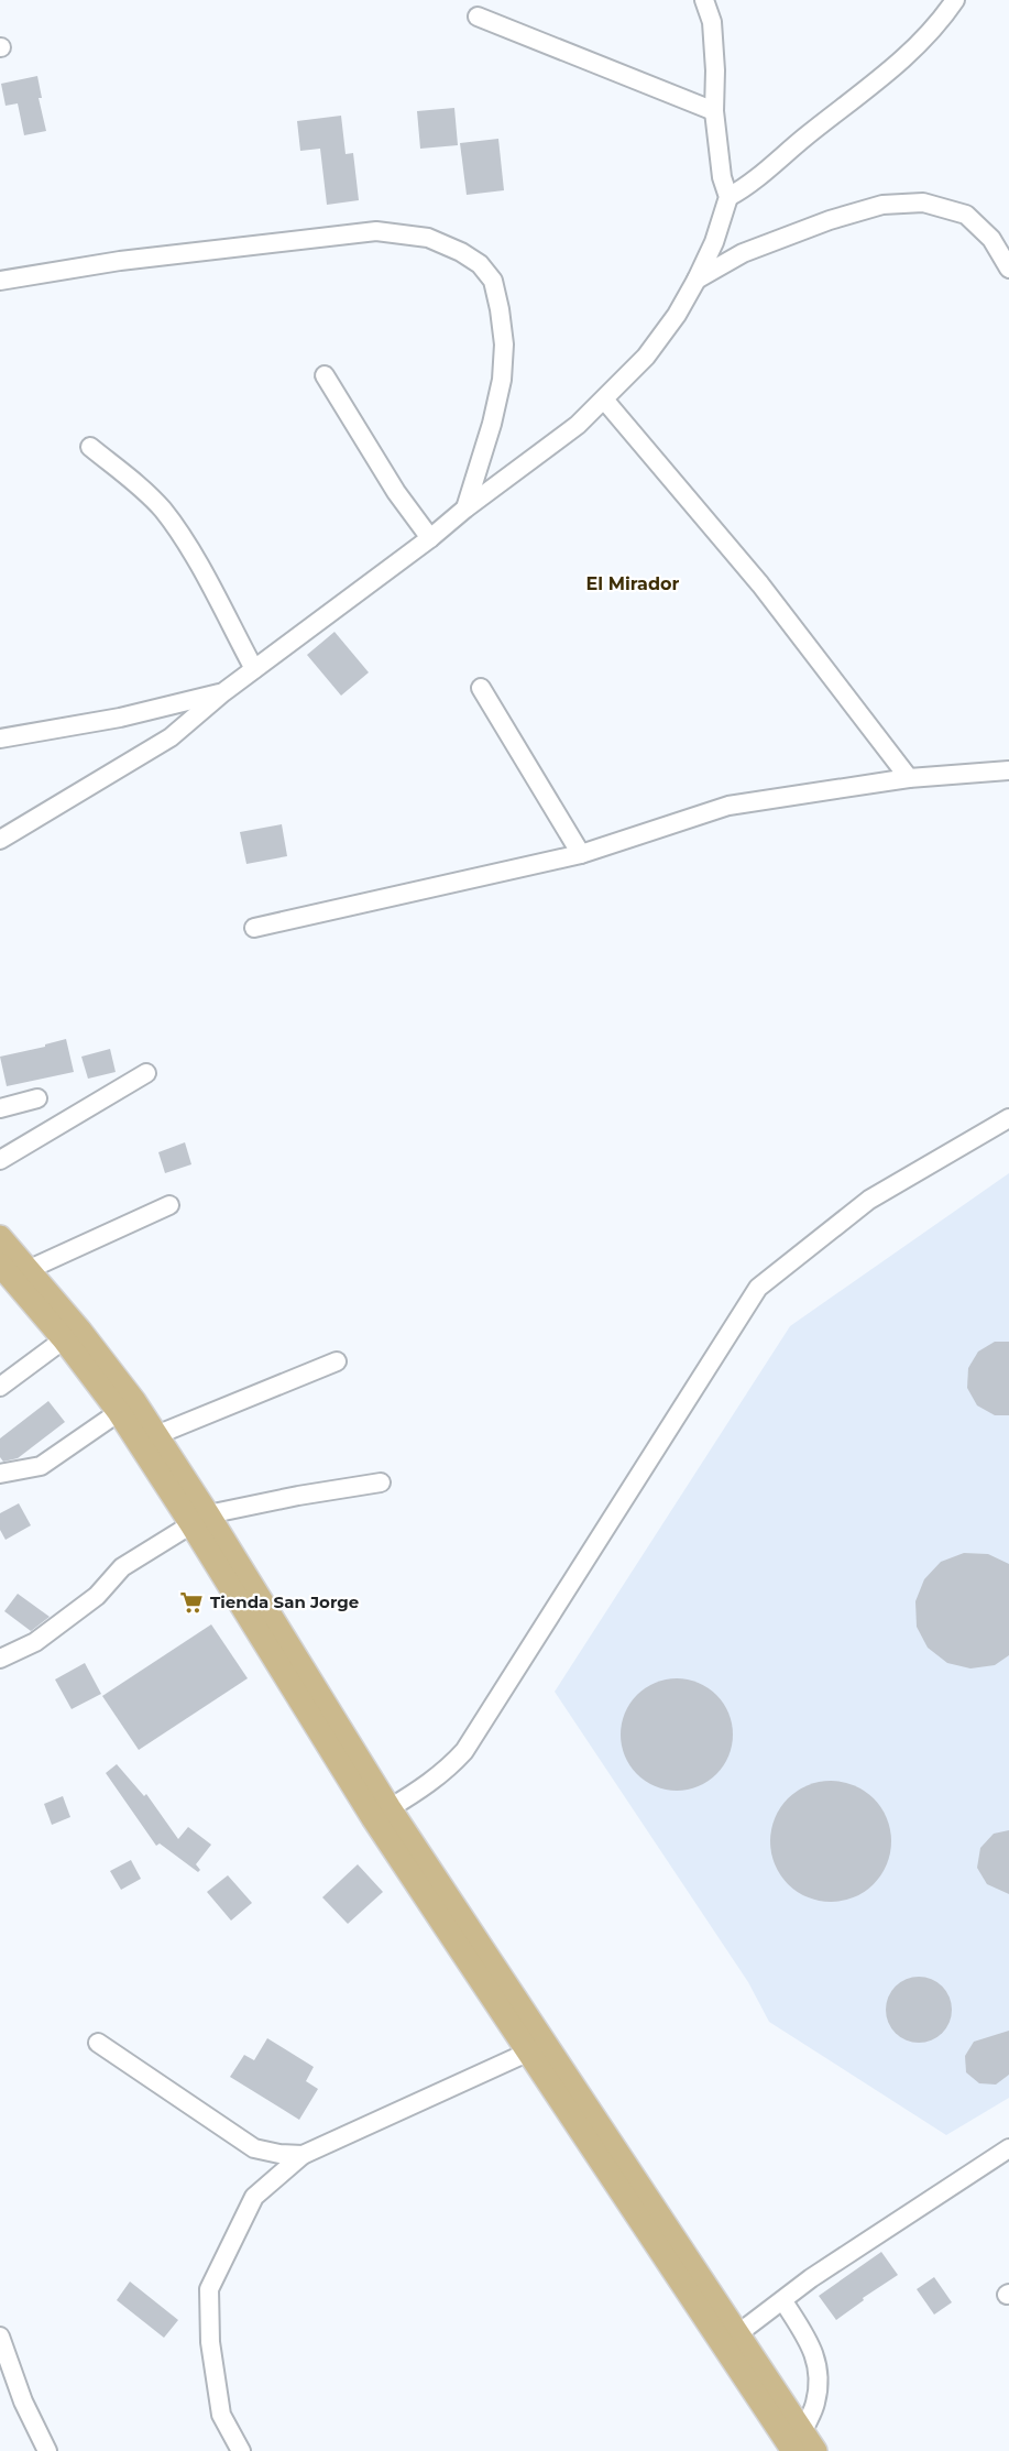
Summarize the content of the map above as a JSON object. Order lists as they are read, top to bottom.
{
  "districts": ["El Mirador"],
  "places": {
    "supermarket": ["Tienda San Jorge"]
  }
}
